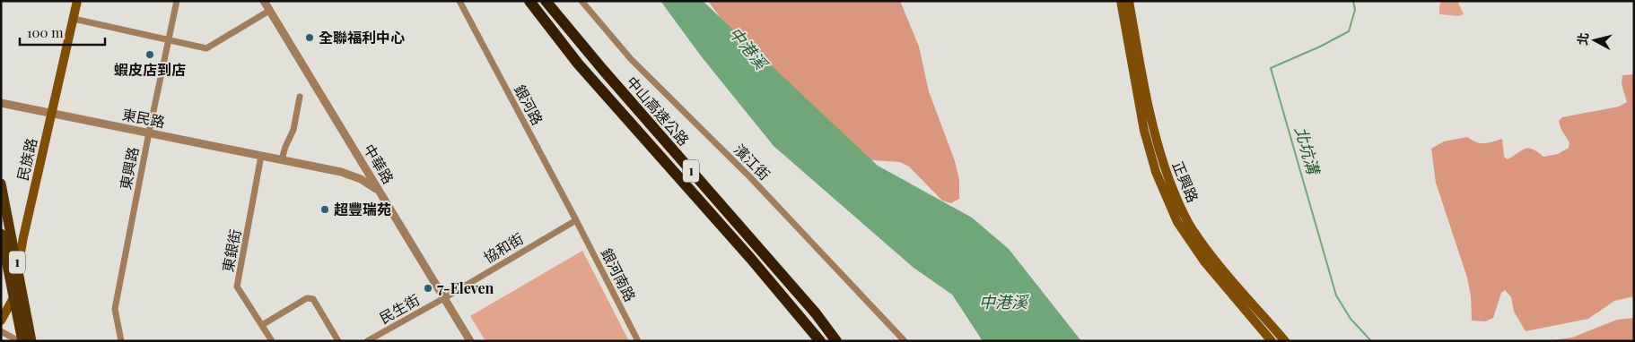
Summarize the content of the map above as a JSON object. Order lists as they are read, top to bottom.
{
  "streets": {
    "highway": ["中山高速公路", "1"],
    "main road": ["民族路", "正興路"],
    "street": [
      "銀河路",
      "東民路",
      "濱江街",
      "中華路",
      "東興路",
      "協和街",
      "東銀街",
      "銀河南路",
      "民生街"
    ]
  },
  "crossings": [
    ["銀河路", "協和街"],
    ["銀河路", "銀河南路"],
    ["東民路", "民族路"],
    ["東民路", "中華路"],
    ["東民路", "東興路"],
    ["東民路", "東銀街"],
    ["民族路", "1"],
    ["中華路", "協和街"],
    ["中華路", "民生街"],
    ["協和街", "銀河南路"],
    ["協和街", "民生街"]
  ],
  "water": ["中港溪", "北坑溝"],
  "places": [
    "全聯福利中心",
    "蝦皮店到店",
    "超豐瑞苑",
    "7-Eleven"
  ],
  "scale_bar": "100 m",
  "north": "left"
}
